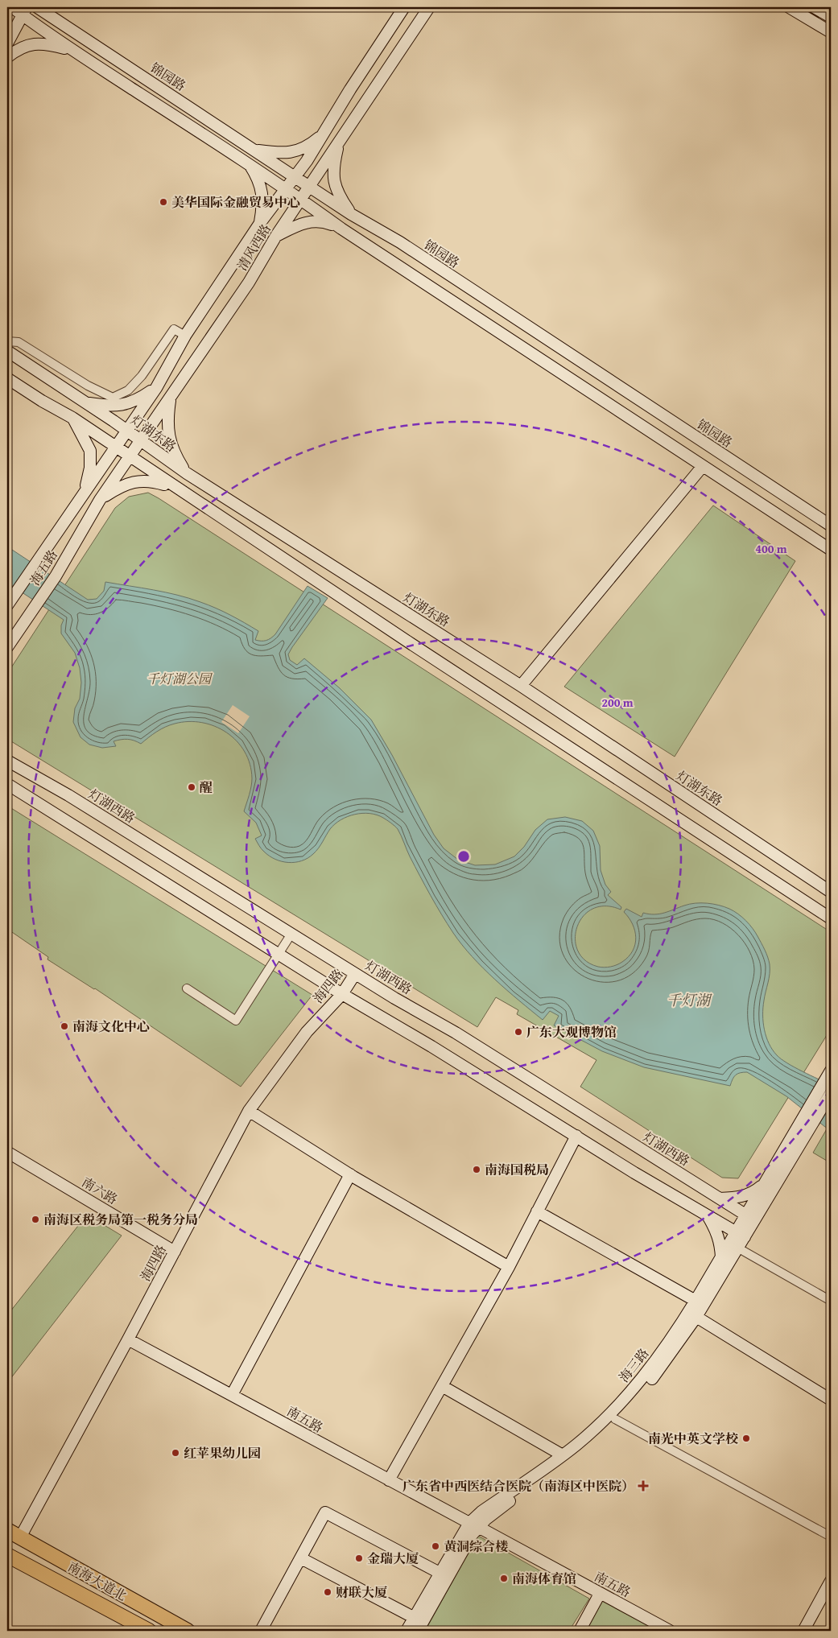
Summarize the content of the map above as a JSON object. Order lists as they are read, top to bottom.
{
  "streets": {
    "highway": ["南海大道北"],
    "main road": [
      "锦园路",
      "清风西路",
      "灯湖东路",
      "海五路",
      "灯湖西路",
      "海四路",
      "南六路",
      "海三路",
      "南五路"
    ]
  },
  "crossings": [
    ["锦园路", "清风西路"],
    ["清风西路", "灯湖东路"],
    ["清风西路", "海五路"],
    ["灯湖西路", "海四路"],
    ["灯湖西路", "海三路"],
    ["海四路", "南六路"],
    ["海四路", "南五路"],
    ["海四路", "南海大道北"],
    ["海三路", "南五路"]
  ],
  "water": ["千灯湖"],
  "parks": ["千灯湖公园"],
  "places": {
    "other": [
      "美华国际金融贸易中心",
      "醒",
      "南海文化中心",
      "广东大观博物馆",
      "南海国税局",
      "南海区税务局第一税务分局",
      "南光中英文学校",
      "红苹果幼儿园",
      "黄洞综合楼",
      "金瑞大厦",
      "南海体育馆",
      "财联大厦"
    ],
    "health": ["广东省中西医结合医院（南海区中医院）"]
  },
  "rings": ["400 m", "200 m"]
}
